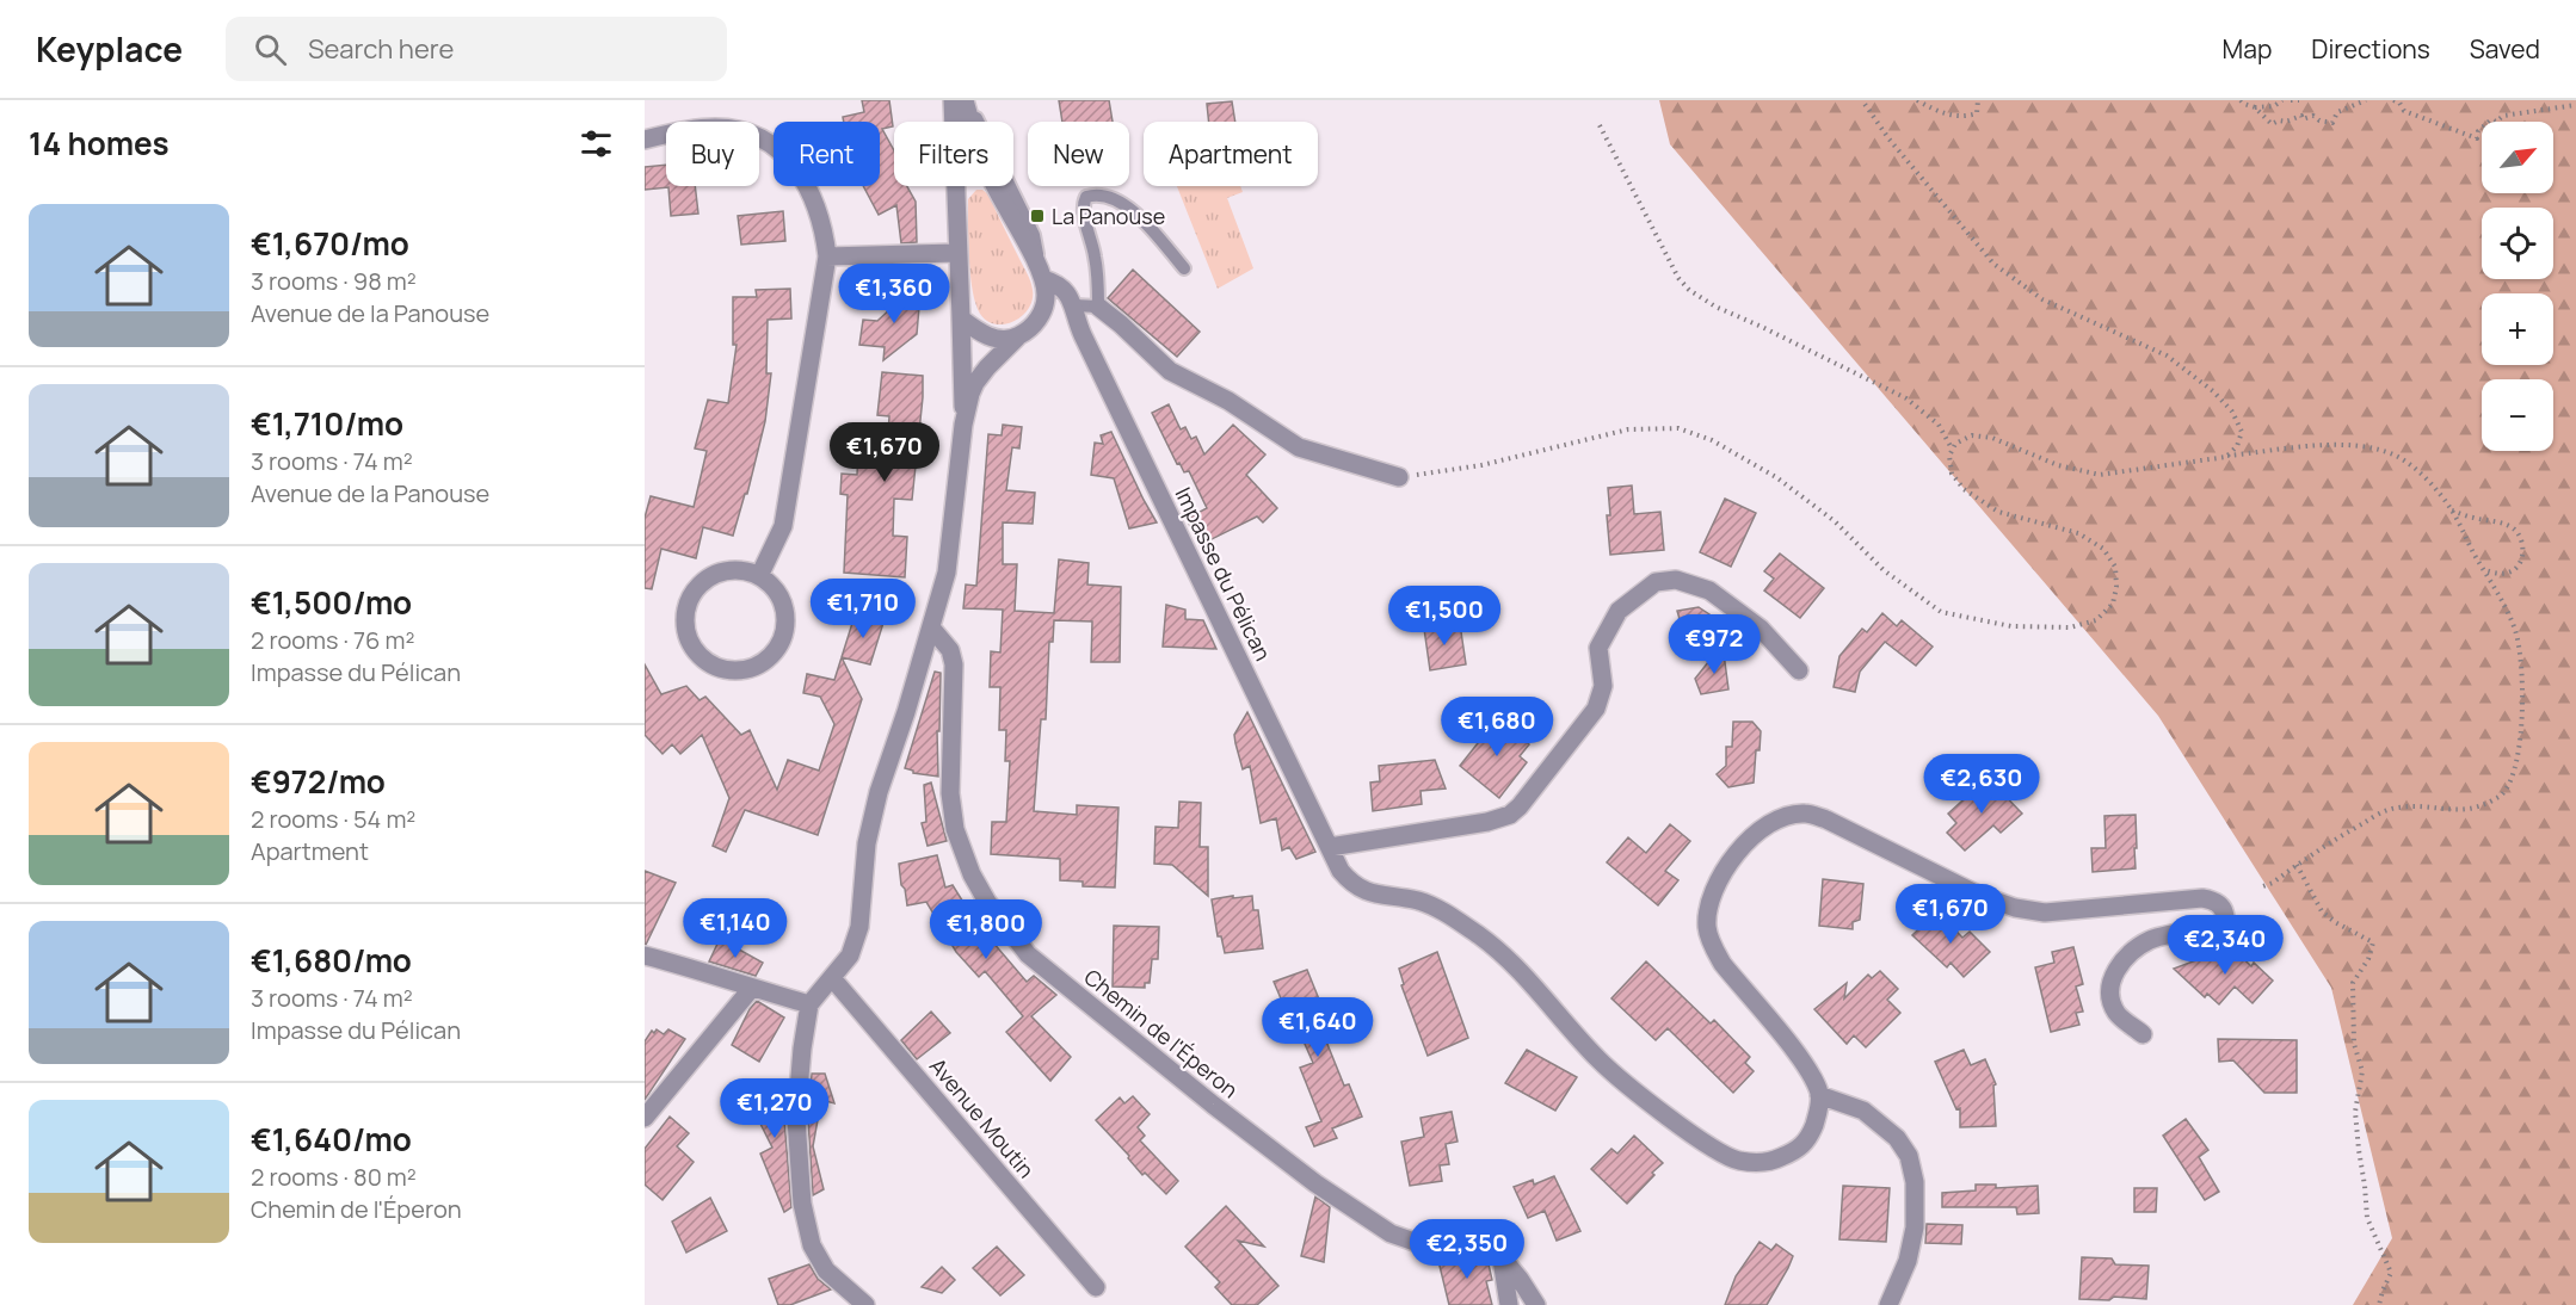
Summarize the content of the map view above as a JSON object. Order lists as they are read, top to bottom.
{
  "streets": {
    "street": ["Impasse du Pélican", "Chemin de l'Éperon", "Avenue Moutin"]
  },
  "places": {
    "transit": ["La Panouse"]
  },
  "north": "top right",
  "page": {
    "header": "Keyplace",
    "search": "Search here",
    "nav": ["Map", "Directions", "Saved"],
    "heading": "14 homes",
    "map_buttons": ["+", "−"],
    "chip": [
      "Buy",
      "Rent",
      "Filters",
      "New",
      "Apartment"
    ],
    "list": [
      {
        "name": "€1,670/mo",
        "note": "3 rooms · 98 m² · Avenue de la Panouse"
      },
      {
        "name": "€1,710/mo",
        "note": "3 rooms · 74 m² · Avenue de la Panouse"
      },
      {
        "name": "€1,500/mo",
        "note": "2 rooms · 76 m² · Impasse du Pélican"
      },
      {
        "name": "€972/mo",
        "note": "2 rooms · 54 m² · Apartment"
      },
      {
        "name": "€1,680/mo",
        "note": "3 rooms · 74 m² · Impasse du Pélican"
      },
      {
        "name": "€1,640/mo",
        "note": "2 rooms · 80 m² · Chemin de l'Éperon"
      }
    ],
    "price": [
      "€1,360",
      "€1,670",
      "€1,710",
      "€1,500",
      "€972",
      "€1,680",
      "€2,630",
      "€1,670",
      "€1,140",
      "€1,800",
      "€2,340",
      "€1,640",
      "€1,270",
      "€2,350"
    ]
  }
}
